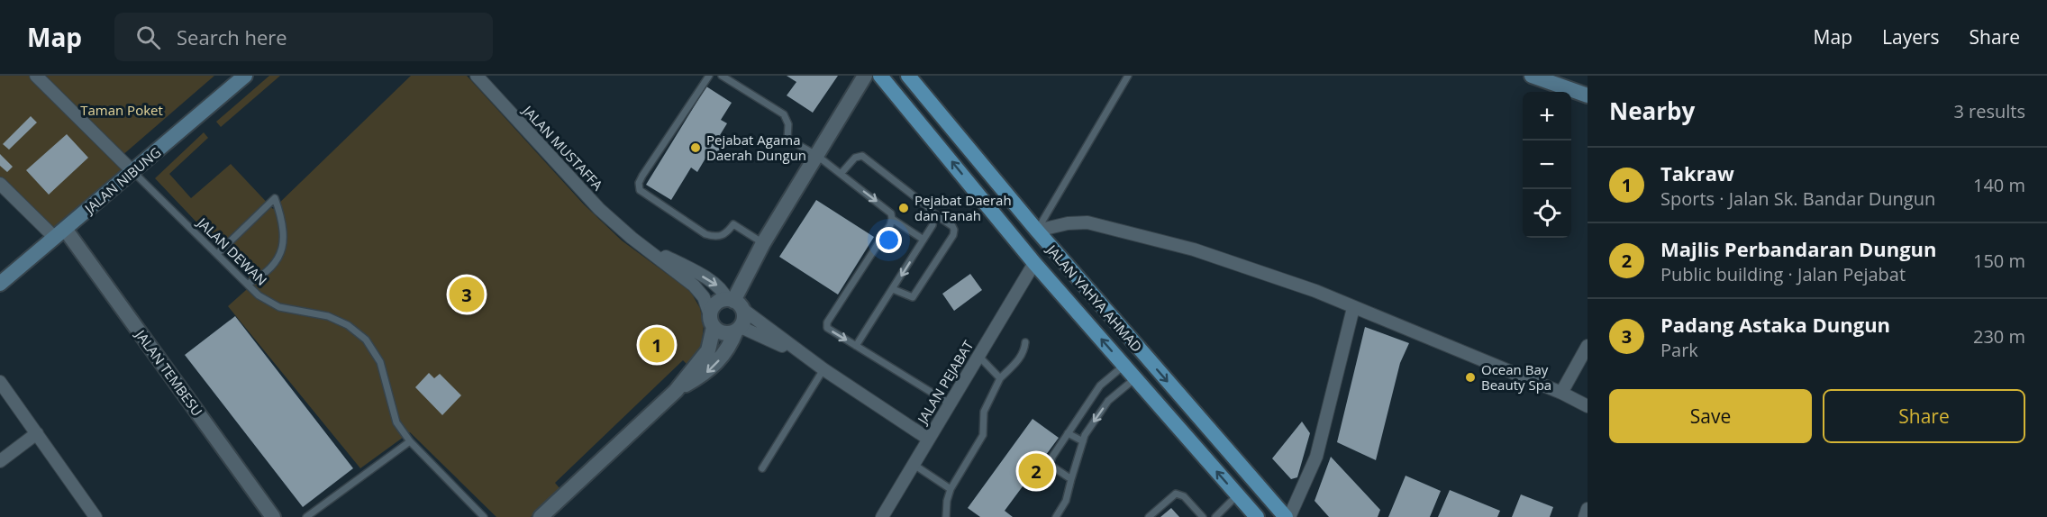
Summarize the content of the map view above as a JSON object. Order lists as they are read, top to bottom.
{
  "streets": {
    "main road": ["JALAN NIBUNG", "JALAN YAHYA AHMAD"],
    "street": ["JALAN MUSTAFFA", "JALAN TEMBESU", "JALAN PEJABAT"],
    "lane": ["JALAN DEWAN"]
  },
  "crossings": [
    ["JALAN MUSTAFFA", "JALAN PEJABAT"],
    ["JALAN NIBUNG", "JALAN DEWAN"],
    ["JALAN NIBUNG", "JALAN TEMBESU"],
    ["JALAN YAHYA AHMAD", "JALAN PEJABAT"]
  ],
  "parks": ["Taman Poket"],
  "places": ["Pejabat Agama Daerah Dungun", "Pejabat Daerah dan Tanah", "Ocean Bay Beauty Spa"],
  "page": {
    "header": "Map",
    "search": "Search here",
    "nav": ["Map", "Layers", "Share"],
    "heading": ["Nearby", "3 results"],
    "map_buttons": ["+", "−"],
    "list": [
      {
        "mark": "1",
        "name": "Takraw",
        "note": "Sports · Jalan Sk. Bandar Dungun",
        "value": "140 m"
      },
      {
        "mark": "2",
        "name": "Majlis Perbandaran Dungun",
        "note": "Public building · Jalan Pejabat",
        "value": "150 m"
      },
      {
        "mark": "3",
        "name": "Padang Astaka Dungun",
        "note": "Park",
        "value": "230 m"
      }
    ],
    "pins": ["3", "1", "2"],
    "buttons": ["Save", "Share"]
  }
}
